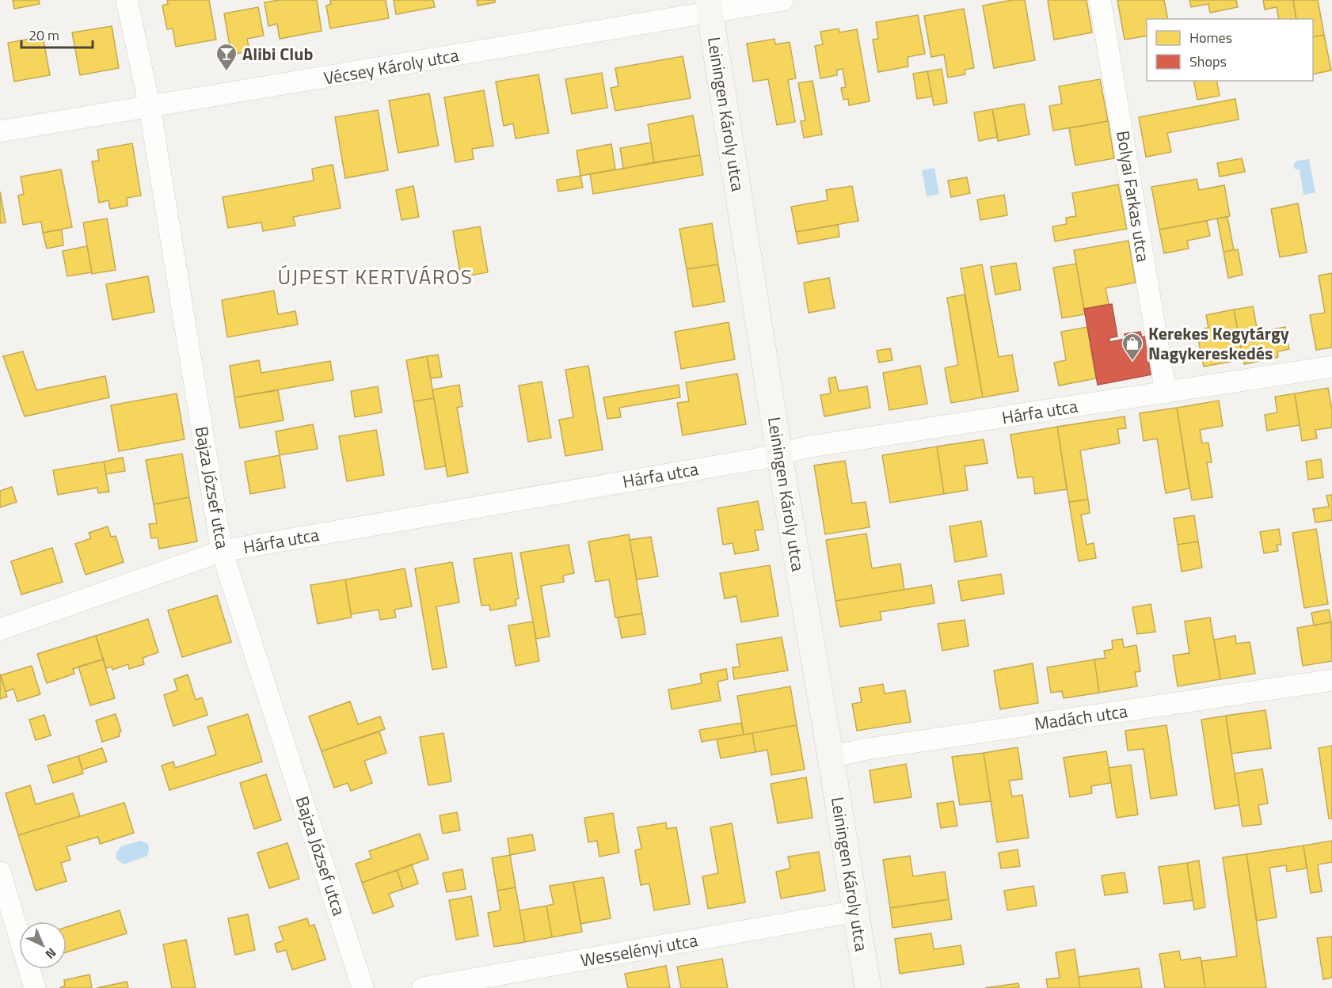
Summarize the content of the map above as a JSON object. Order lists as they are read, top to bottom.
{
  "streets": {
    "street": [
      "Vécsey Károly utca",
      "Leiningen Károly utca",
      "Bolyai Farkas utca",
      "Hárfa utca",
      "Bajza József utca",
      "Madách utca",
      "Wesselényi utca"
    ]
  },
  "crossings": [
    ["Vécsey Károly utca", "Leiningen Károly utca"],
    ["Vécsey Károly utca", "Bajza József utca"],
    ["Leiningen Károly utca", "Hárfa utca"],
    ["Leiningen Károly utca", "Madách utca"],
    ["Leiningen Károly utca", "Wesselényi utca"],
    ["Bolyai Farkas utca", "Hárfa utca"],
    ["Hárfa utca", "Bajza József utca"]
  ],
  "districts": ["ÚJPEST KERTVÁROS"],
  "places": {
    "bar": ["Alibi Club"],
    "shop": ["Kerekes Kegytárgy Nagykereskedés"]
  },
  "legend": ["Homes", "Shops"],
  "scale_bar": "20 m",
  "north": "bottom right"
}
